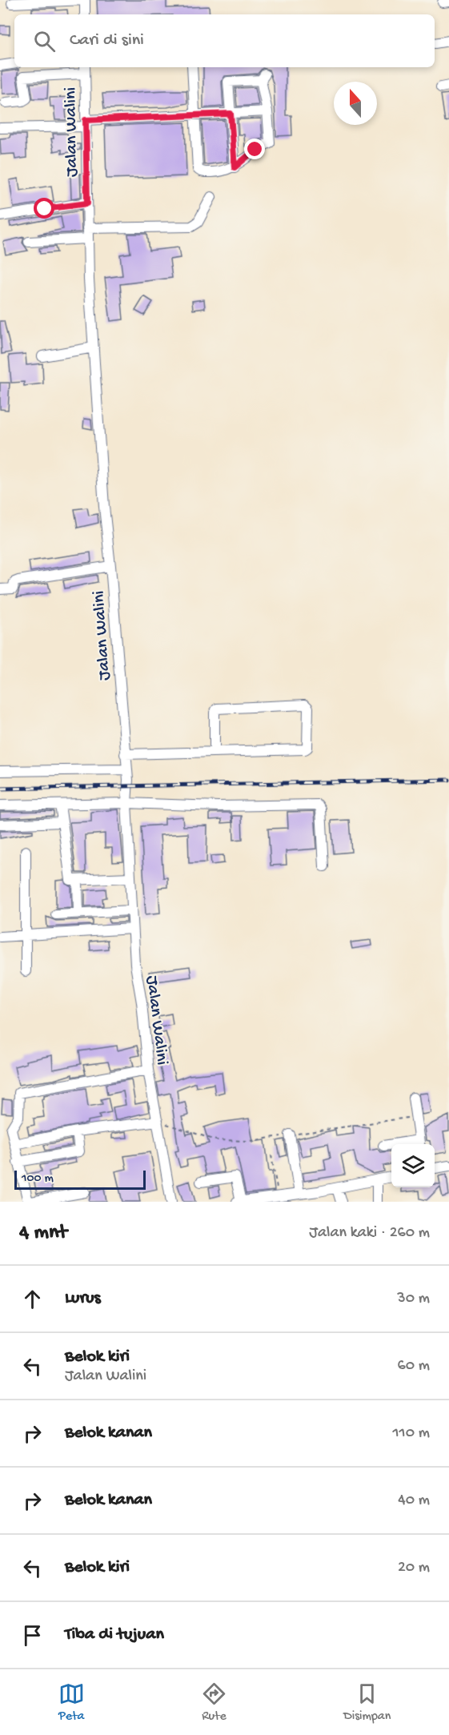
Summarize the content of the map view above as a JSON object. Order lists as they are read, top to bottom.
{
  "streets": {
    "street": ["Jalan Walini"]
  },
  "scale_bar": "100 m",
  "north": "top",
  "page": {
    "search": "Cari di sini",
    "scale": "100 m",
    "heading": ["4 mnt", "Jalan kaki · 260 m"],
    "list": [
      ["Lurus", "30 m"],
      ["Belok kiri", "Jalan Walini", "60 m"],
      ["Belok kanan", "110 m"],
      ["Belok kanan", "40 m"],
      ["Belok kiri", "20 m"],
      "Tiba di tujuan"
    ],
    "nav": ["Peta", "Rute", "Disimpan"]
  }
}
